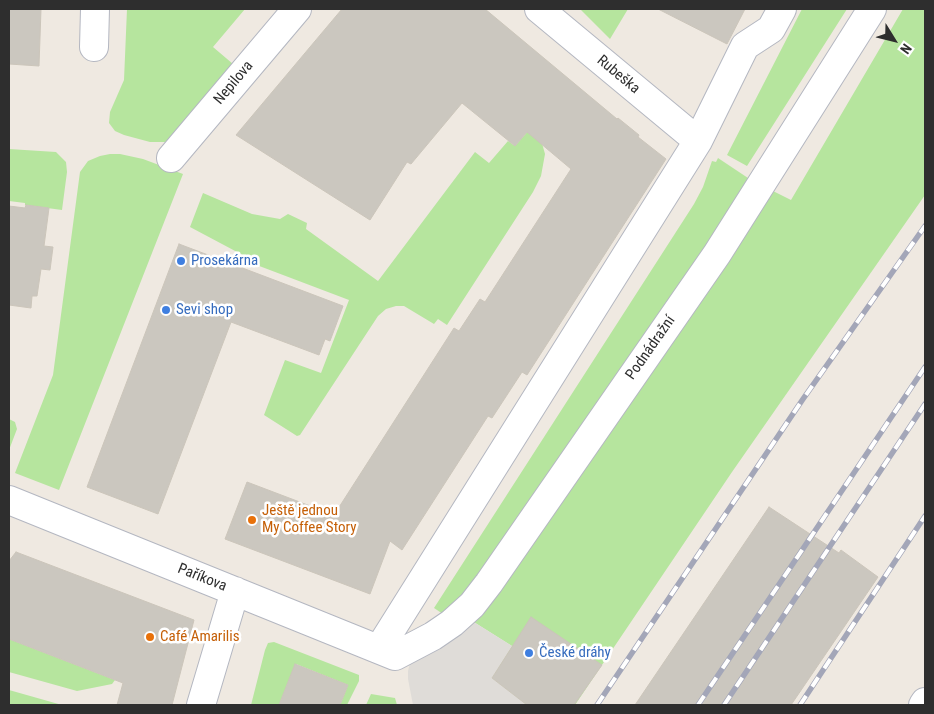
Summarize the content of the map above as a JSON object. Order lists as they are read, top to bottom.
{
  "streets": {
    "street": [
      "Rubeška",
      "Nepilova",
      "Podnádražní",
      "Paříkova"
    ]
  },
  "crossings": [
    ["Podnádražní", "Paříkova"]
  ],
  "places": [
    "Prosekárna",
    "Sevi shop",
    "Ještě jednou My Coffee Story",
    "Café Amarilis",
    "České dráhy"
  ],
  "north": "bottom right"
}
